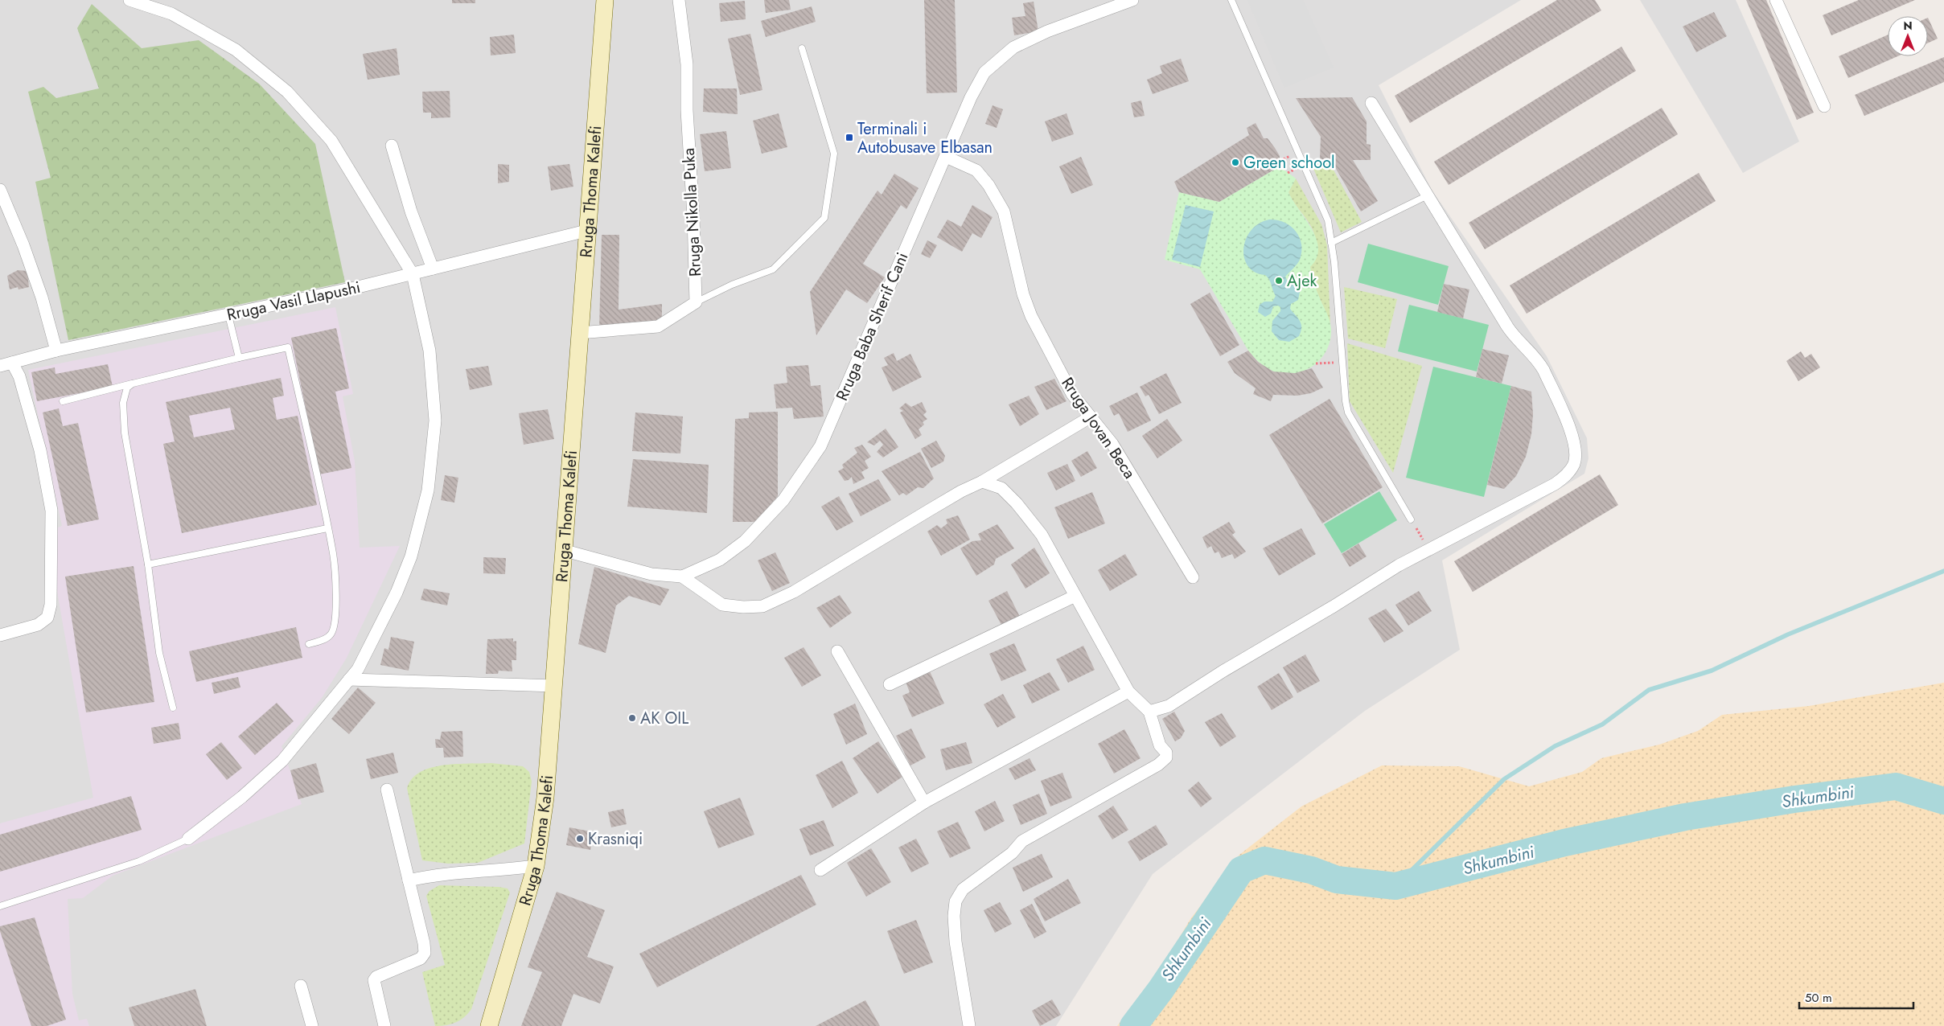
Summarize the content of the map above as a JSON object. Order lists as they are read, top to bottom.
{
  "streets": {
    "main road": ["Rruga Thoma Kalefi"],
    "street": [
      "Rruga Nikolla Puka",
      "Rruga Vasil Llapushi",
      "Rruga Baba Sherif Cani",
      "Rruga Jovan Beca"
    ]
  },
  "crossings": [
    ["Rruga Thoma Kalefi", "Rruga Vasil Llapushi"],
    ["Rruga Thoma Kalefi", "Rruga Baba Sherif Cani"],
    ["Rruga Baba Sherif Cani", "Rruga Jovan Beca"]
  ],
  "water": ["Shkumbini"],
  "places": {
    "transit": ["Terminali i Autobusave Elbasan"],
    "other": [
      "Green school",
      "Ajek",
      "AK OIL",
      "Krasniqi"
    ]
  },
  "scale_bar": "50 m",
  "north": "top"
}
